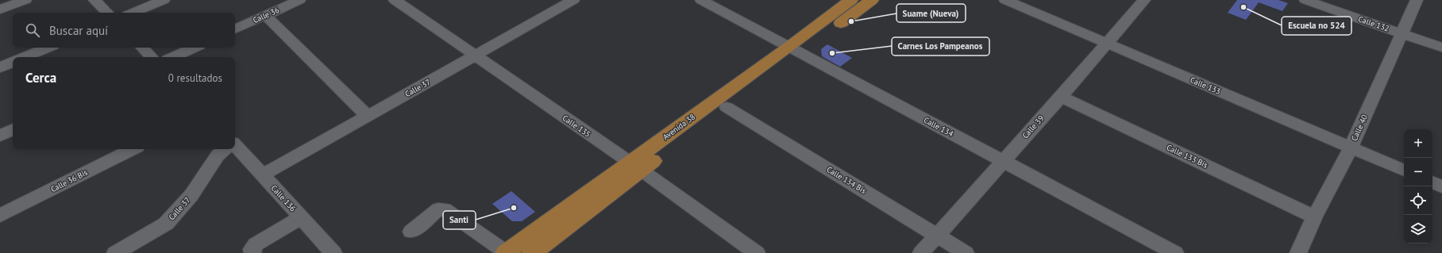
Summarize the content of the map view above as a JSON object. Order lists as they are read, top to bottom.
{
  "streets": {
    "main road": ["Avenida 38"],
    "street": [
      "Calle 36",
      "Calle 132",
      "Calle 133",
      "Calle 37",
      "Calle 135",
      "Calle 134",
      "Calle 39",
      "Calle 40",
      "Calle 133 Bis",
      "Calle 134 Bis",
      "Calle 36 Bis",
      "Calle 136"
    ]
  },
  "crossings": [
    ["Calle 132", "Calle 40"],
    ["Calle 133", "Calle 39"],
    ["Calle 133", "Calle 40"],
    ["Calle 37", "Calle 135"],
    ["Calle 37", "Calle 136"],
    ["Calle 135", "Avenida 38"],
    ["Avenida 38", "Calle 134"],
    ["Avenida 38", "Calle 134 Bis"],
    ["Calle 134", "Calle 39"],
    ["Calle 39", "Calle 133 Bis"],
    ["Calle 39", "Calle 134 Bis"],
    ["Calle 40", "Calle 133 Bis"]
  ],
  "places": [
    "Escuela no 524",
    "Suame (Nueva)",
    "Carnes Los Pampeanos",
    "Santi"
  ],
  "page": {
    "search": "Buscar aquí",
    "heading": ["Cerca", "0 resultados"],
    "map_buttons": ["+", "−"]
  }
}
